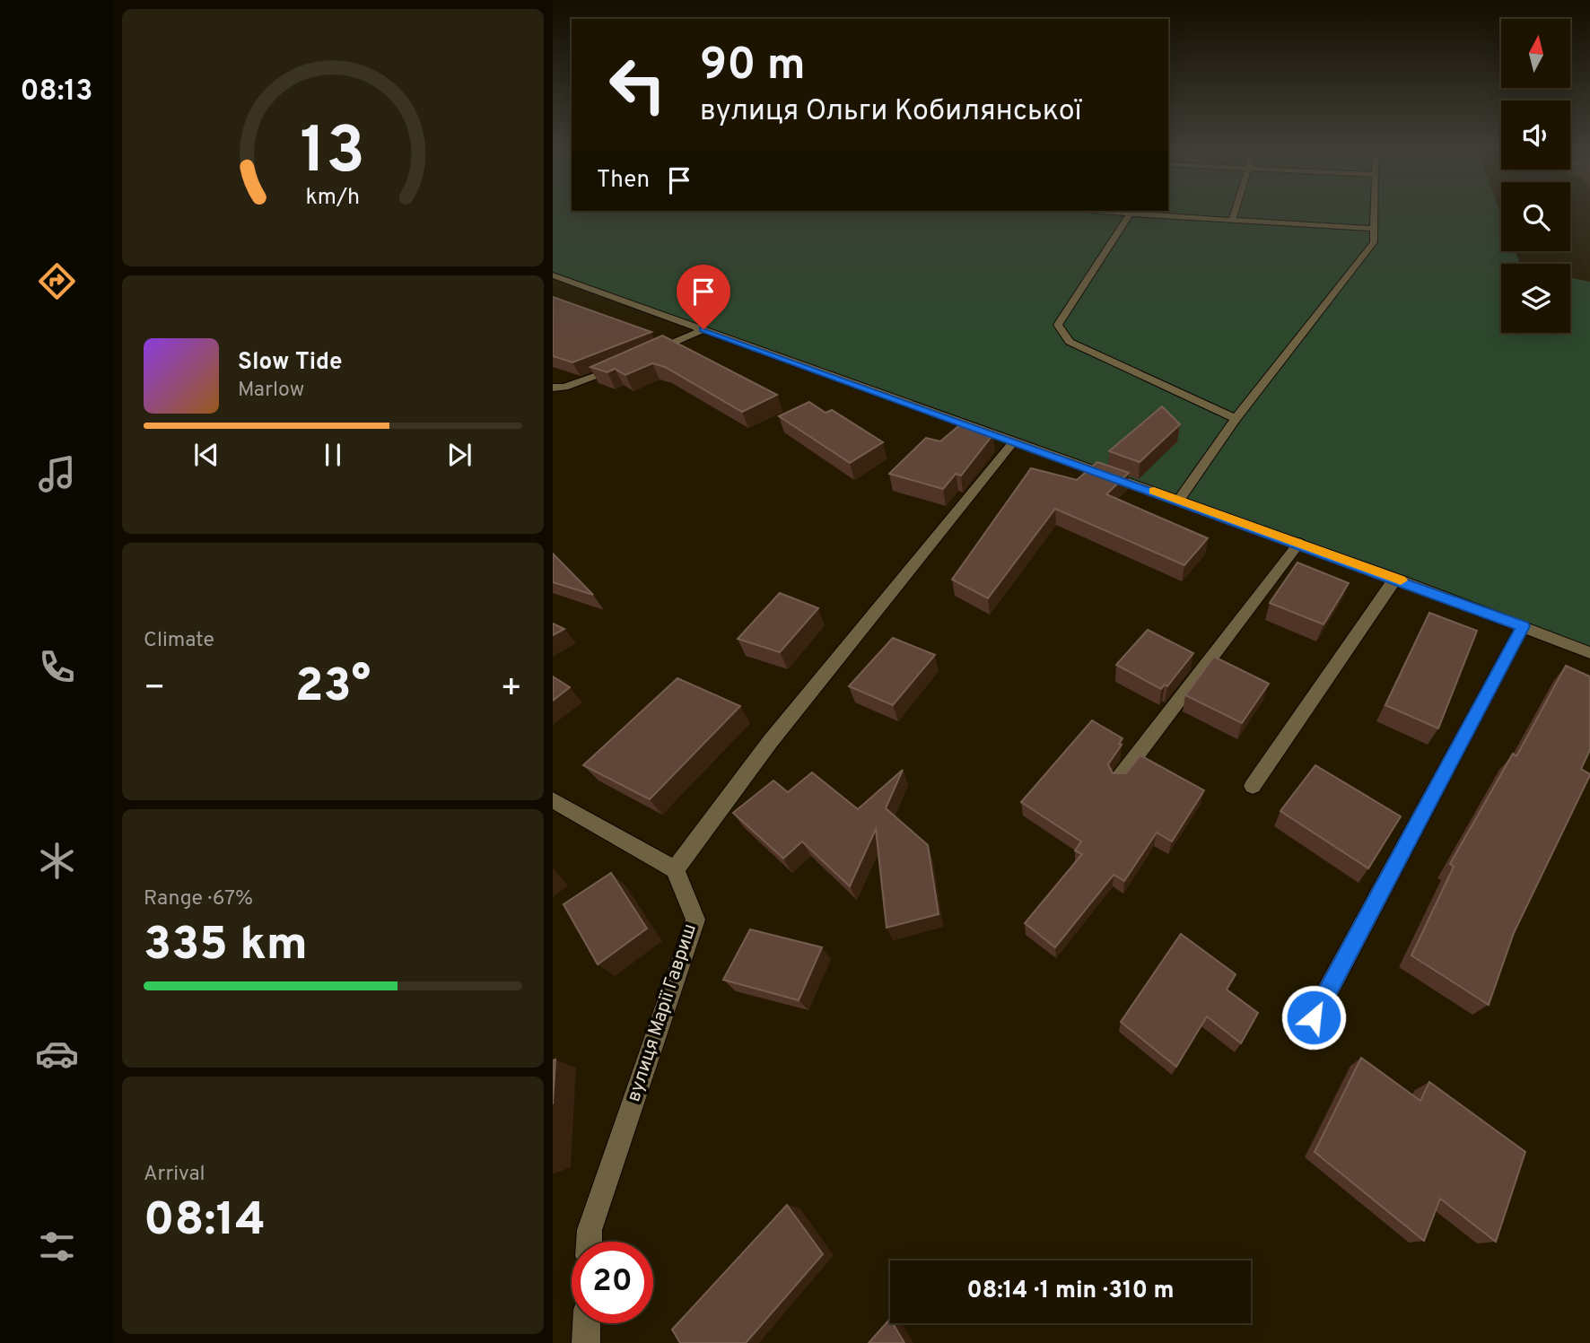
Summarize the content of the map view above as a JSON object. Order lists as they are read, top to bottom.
{
  "streets": {
    "street": ["вулиця Марії Гавриш"]
  },
  "north": "top",
  "page": {
    "tabs": "08:13",
    "turn": ["90 m", "вулиця Ольги Кобилянської"],
    "then": "Then",
    "song": ["Slow Tide", "Marlow"],
    "tile": [
      "Climate",
      ["Range · 67%", "335 km"],
      ["Arrival", "08:14"]
    ],
    "heat": ["−", "23°", "+"],
    "limit": "20",
    "trip": "08:14 · 1 min · 310 m",
    "gauge": ["13", "km/h"]
  }
}
